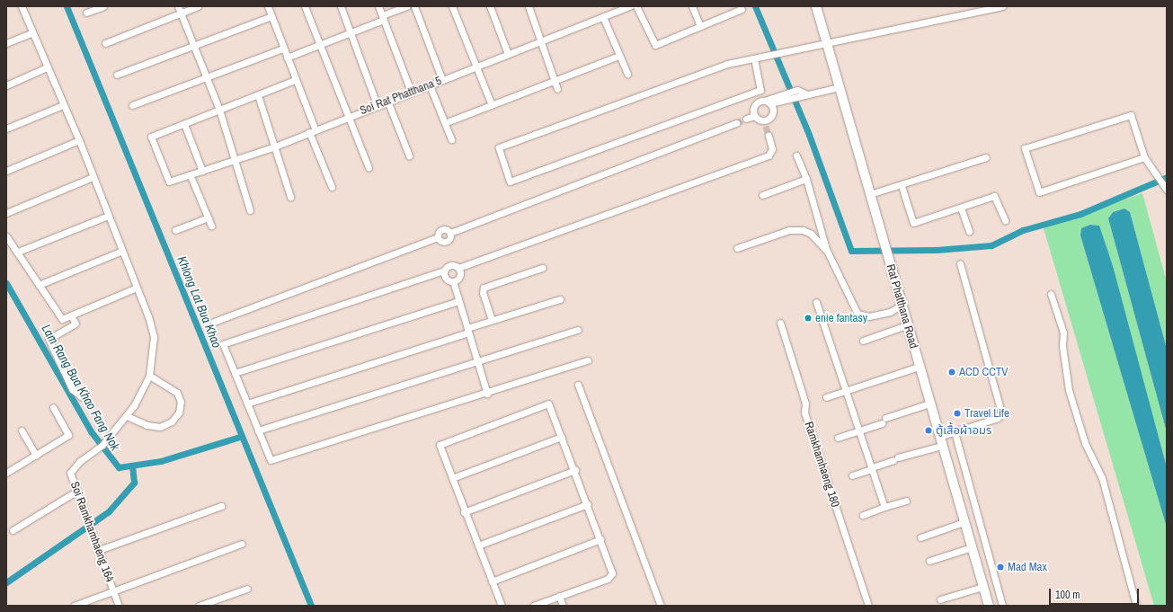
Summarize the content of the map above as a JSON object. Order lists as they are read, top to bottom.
{
  "streets": {
    "street": [
      "Soi Rat Phatthana 5",
      "Rat Phatthana Road",
      "Ramkhamhaeng 180",
      "Soi Ramkhamhaeng 164"
    ]
  },
  "water": ["Khlong Lat Bua Khao", "Lam Rang Bua Khao Fang Nok"],
  "places": [
    "enie fantasy",
    "ACD CCTV",
    "Travel Life",
    "ตู้เสื้อผ้าอมร",
    "Mad Max"
  ],
  "scale_bar": "100 m"
}
